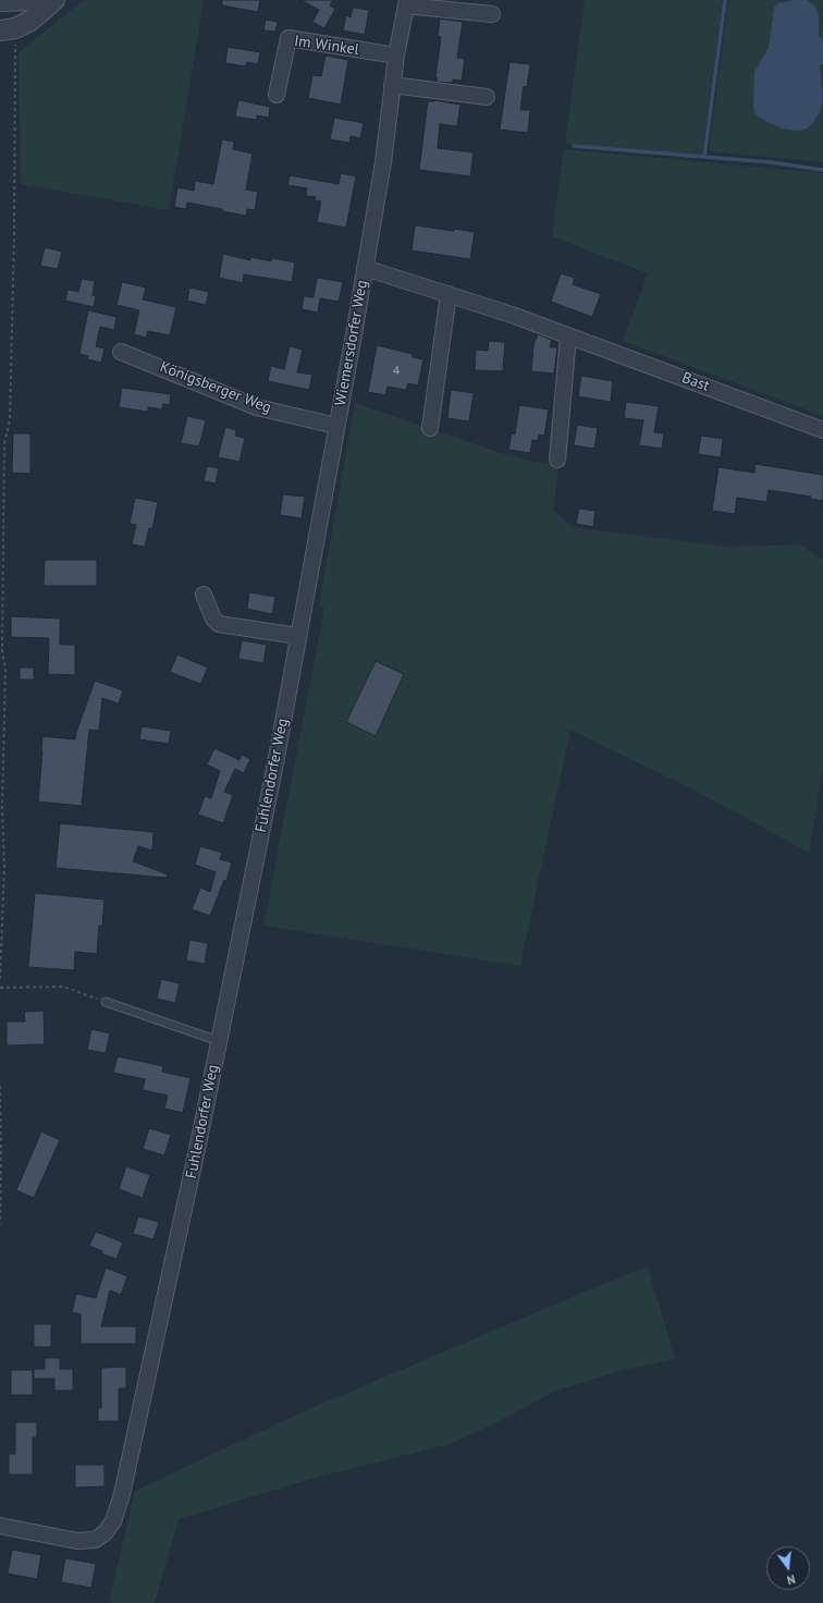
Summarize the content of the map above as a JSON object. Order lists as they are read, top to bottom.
{
  "streets": {
    "street": [
      "Im Winkel",
      "Wiemersdorfer Weg",
      "Bast",
      "Königsberger Weg",
      "Fuhlendorfer Weg"
    ]
  },
  "crossings": [
    ["Im Winkel", "Wiemersdorfer Weg"],
    ["Wiemersdorfer Weg", "Bast"],
    ["Wiemersdorfer Weg", "Königsberger Weg"],
    ["Wiemersdorfer Weg", "Fuhlendorfer Weg"]
  ],
  "house_numbers": ["4"],
  "north": "bottom"
}
